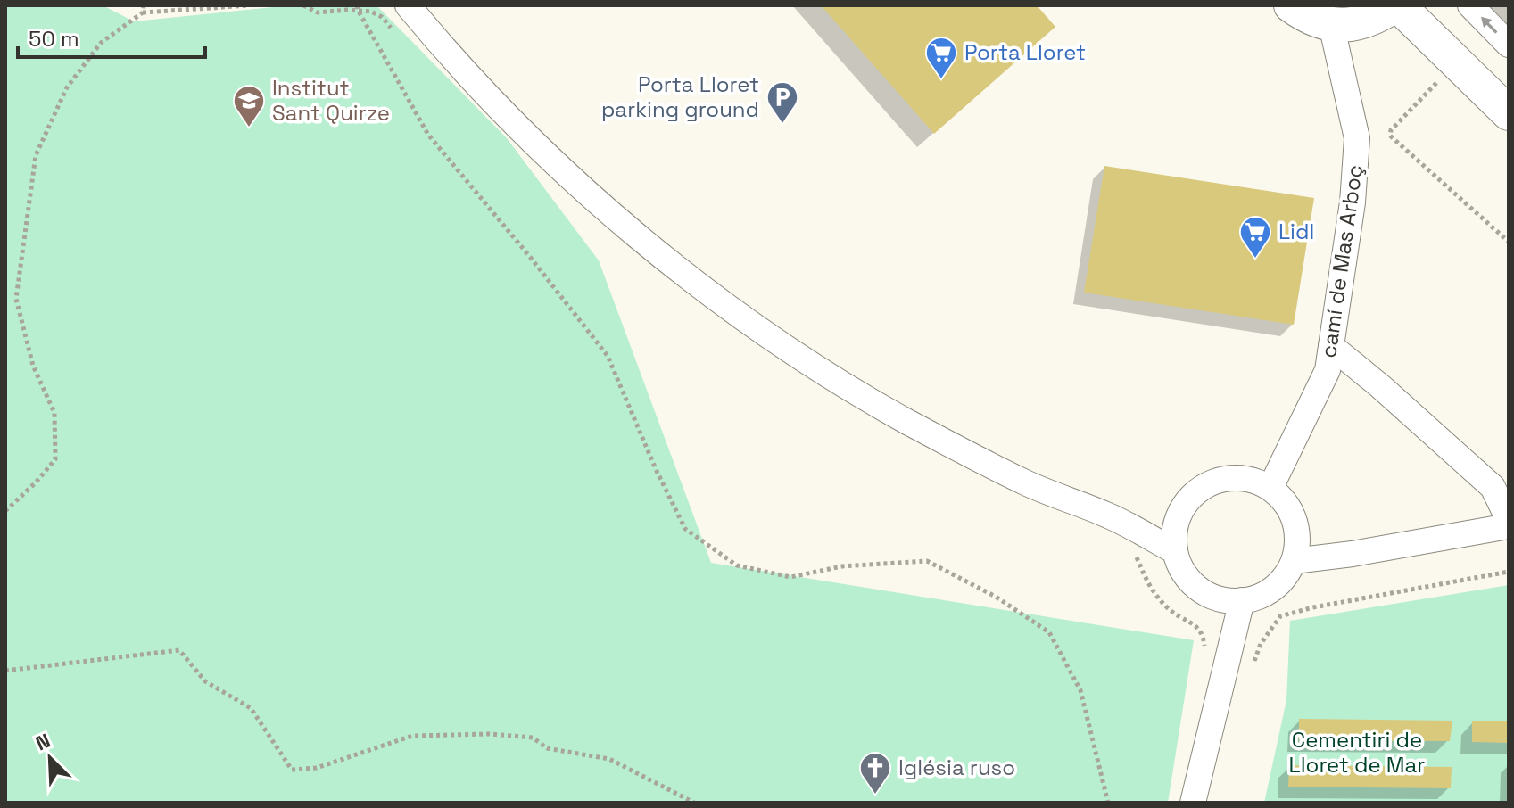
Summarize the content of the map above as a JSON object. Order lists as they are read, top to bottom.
{
  "streets": {
    "street": ["camí de Mas Arboç"]
  },
  "parks": ["Cementiri de Lloret de Mar"],
  "places": {
    "supermarket": ["Porta Lloret", "Lidl"],
    "parking": ["Porta Lloret parking ground"],
    "school or university": ["Institut Sant Quirze"],
    "church": ["Iglésia ruso"]
  },
  "scale_bar": "50 m",
  "north": "top left"
}
